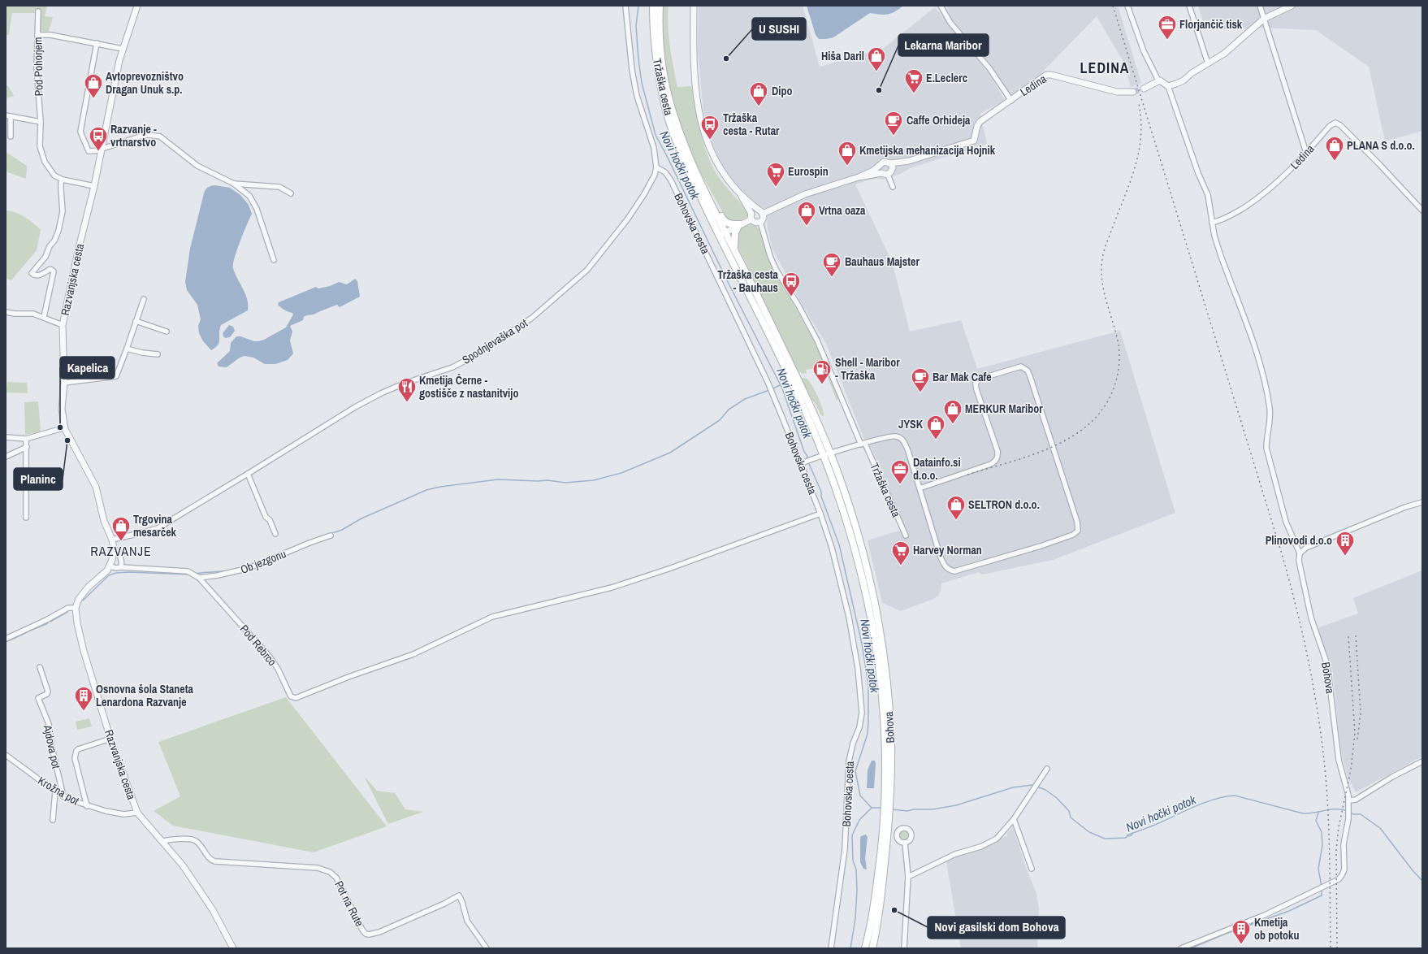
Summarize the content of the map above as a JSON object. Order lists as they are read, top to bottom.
{
  "streets": {
    "main road": ["Tržaška cesta", "Bohova"],
    "street": [
      "Pod Pohorjem",
      "Ledina",
      "Bohovska cesta",
      "Razvanjska cesta",
      "Spodnjevaška pot",
      "Ob jezgonu",
      "Pod Rebrco",
      "Ajdova pot",
      "Krožna pot",
      "Pot na Rute"
    ]
  },
  "crossings": [
    ["Pod Pohorjem", "Razvanjska cesta"],
    ["Tržaška cesta", "Bohova"],
    ["Bohovska cesta", "Spodnjevaška pot"],
    ["Bohovska cesta", "Pod Rebrco"],
    ["Razvanjska cesta", "Spodnjevaška pot"],
    ["Razvanjska cesta", "Krožna pot"],
    ["Razvanjska cesta", "Pot na Rute"],
    ["Ob jezgonu", "Pod Rebrco"],
    ["Ajdova pot", "Krožna pot"]
  ],
  "districts": ["LEDINA", "RAZVANJE"],
  "water": ["Novi hočki potok"],
  "places": {
    "office": ["Florjančič tisk", "Datainfo.si d.o.o."],
    "other": [
      "U SUSHI",
      "Lekarna Maribor",
      "Kapelica",
      "Planinc",
      "Novi gasilski dom Bohova"
    ],
    "shop": [
      "Hiša Daril",
      "Avtoprevozništvo Dragan Unuk s.p.",
      "Dipo",
      "PLANA S d.o.o.",
      "Kmetijska mehanizacija Hojnik",
      "Vrtna oaza",
      "MERKUR Maribor",
      "JYSK",
      "SELTRON d.o.o.",
      "Trgovina mesarček"
    ],
    "supermarket": ["E.Leclerc", "Eurospin", "Harvey Norman"],
    "cafe": ["Caffe Orhideja", "Bauhaus Majster", "Bar Mak Cafe"],
    "bus stop": ["Tržaška cesta - Rutar", "Razvanje - vrtnarstvo", "Tržaška cesta - Bauhaus"],
    "fuel station": ["Shell - Maribor - Tržaška"],
    "restaurant": ["Kmetija Černe - gostišče z nastanitvijo"],
    "building": ["Plinovodi d.o.o", "Osnovna šola Staneta Lenardona Razvanje", "Kmetija ob potoku"]
  }
}
